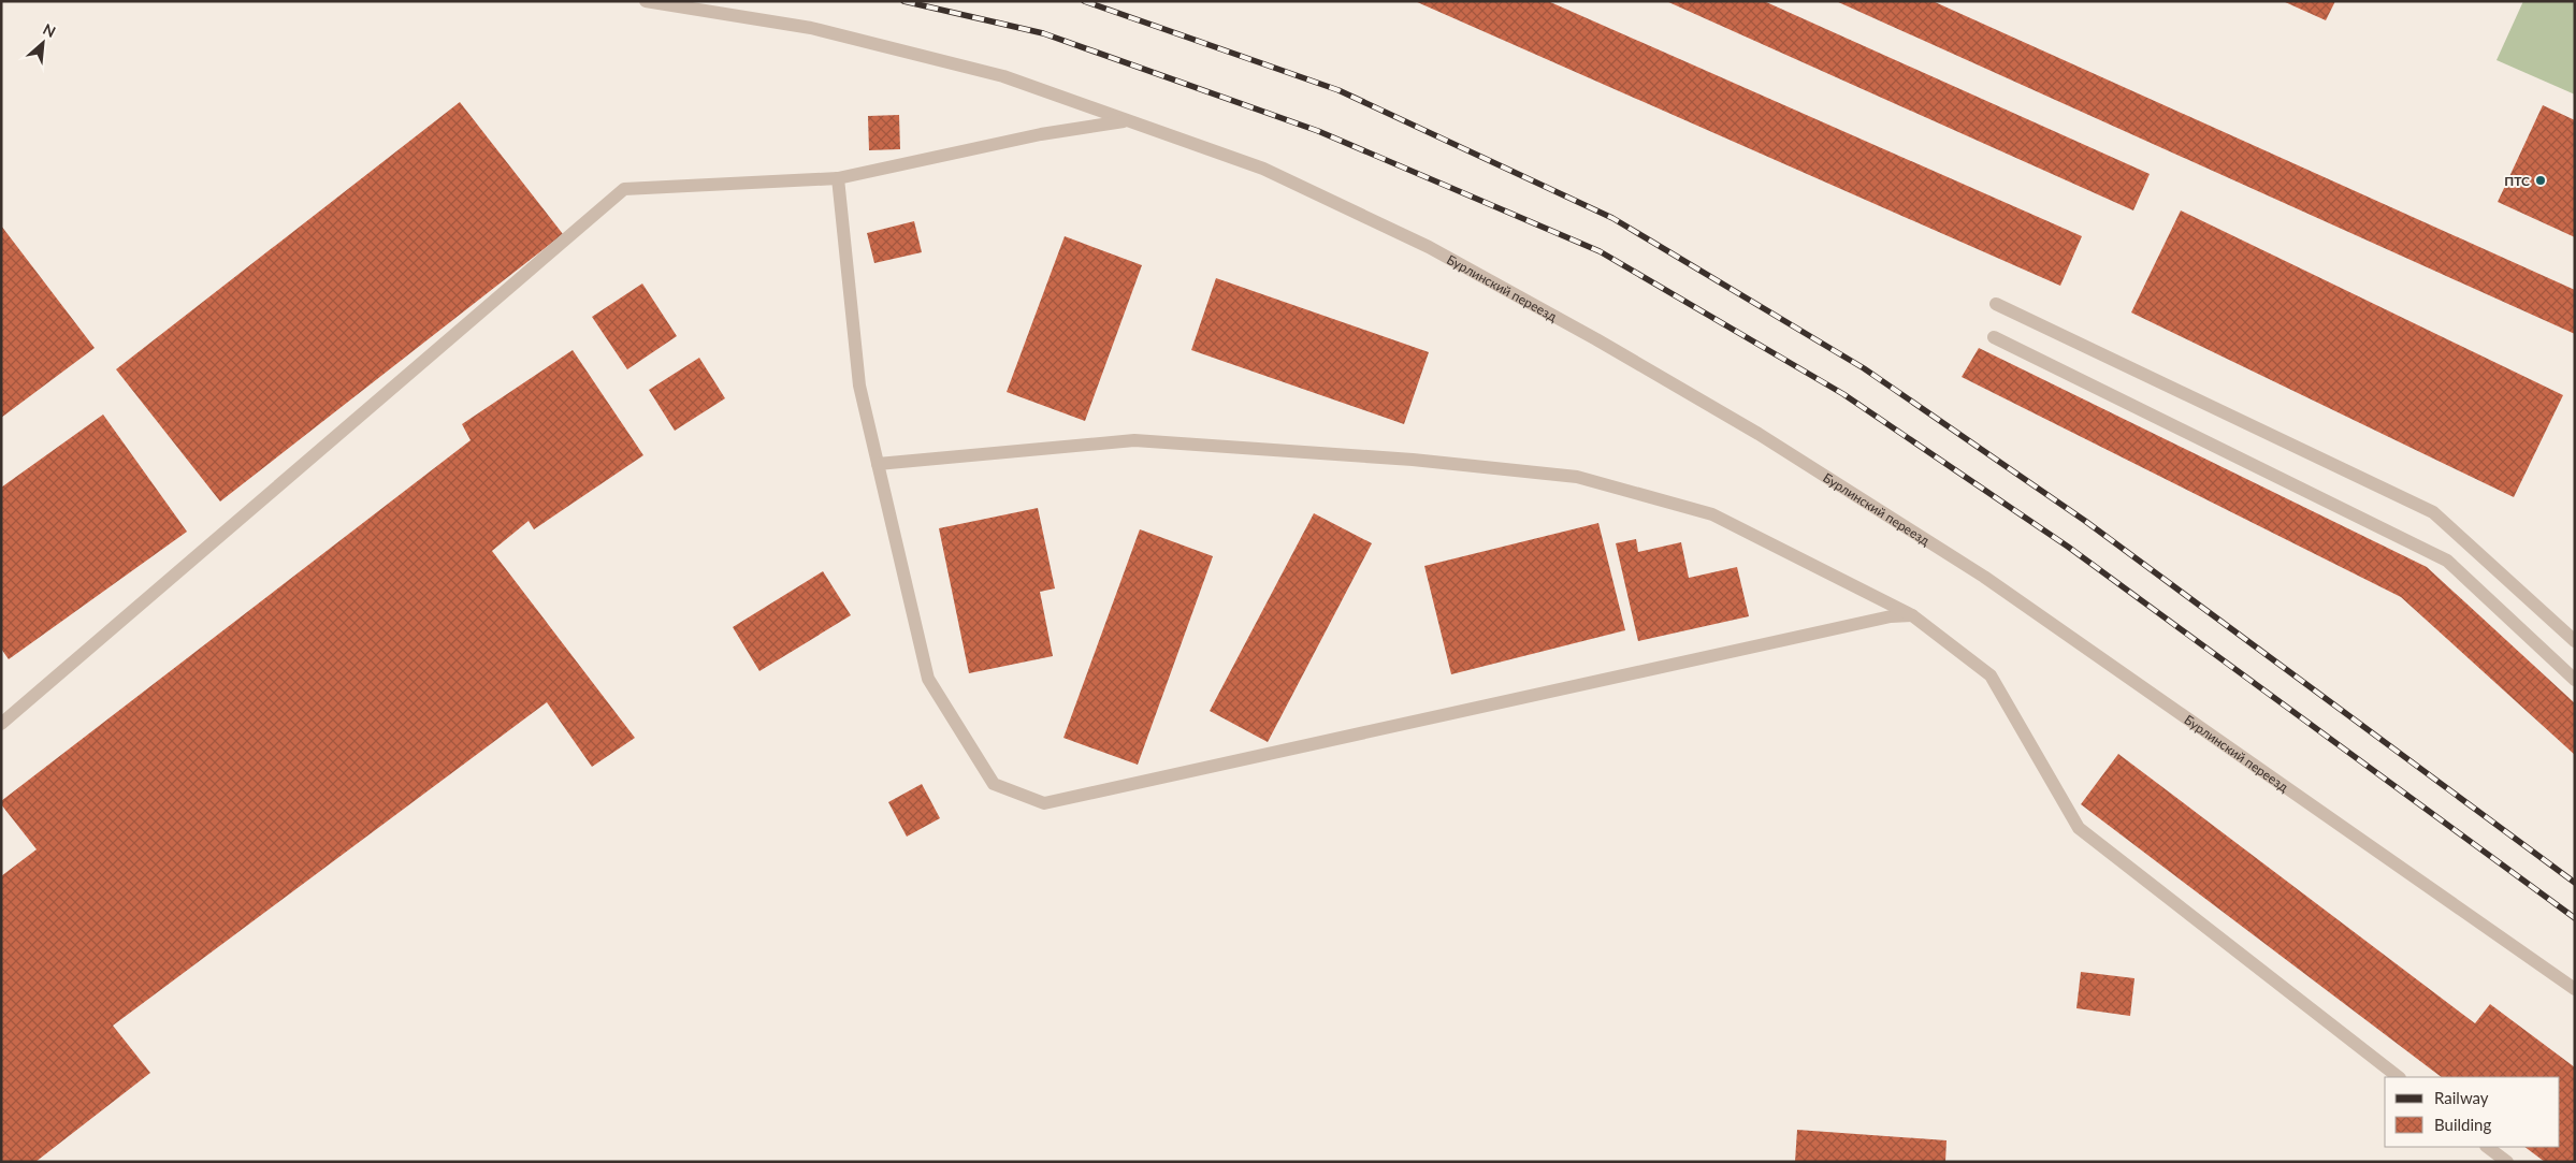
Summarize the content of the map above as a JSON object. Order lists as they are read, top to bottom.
{
  "streets": {
    "lane": ["Бурлинский переезд"]
  },
  "places": ["ПТС"],
  "legend": ["Railway", "Building"],
  "north": "top right"
}
